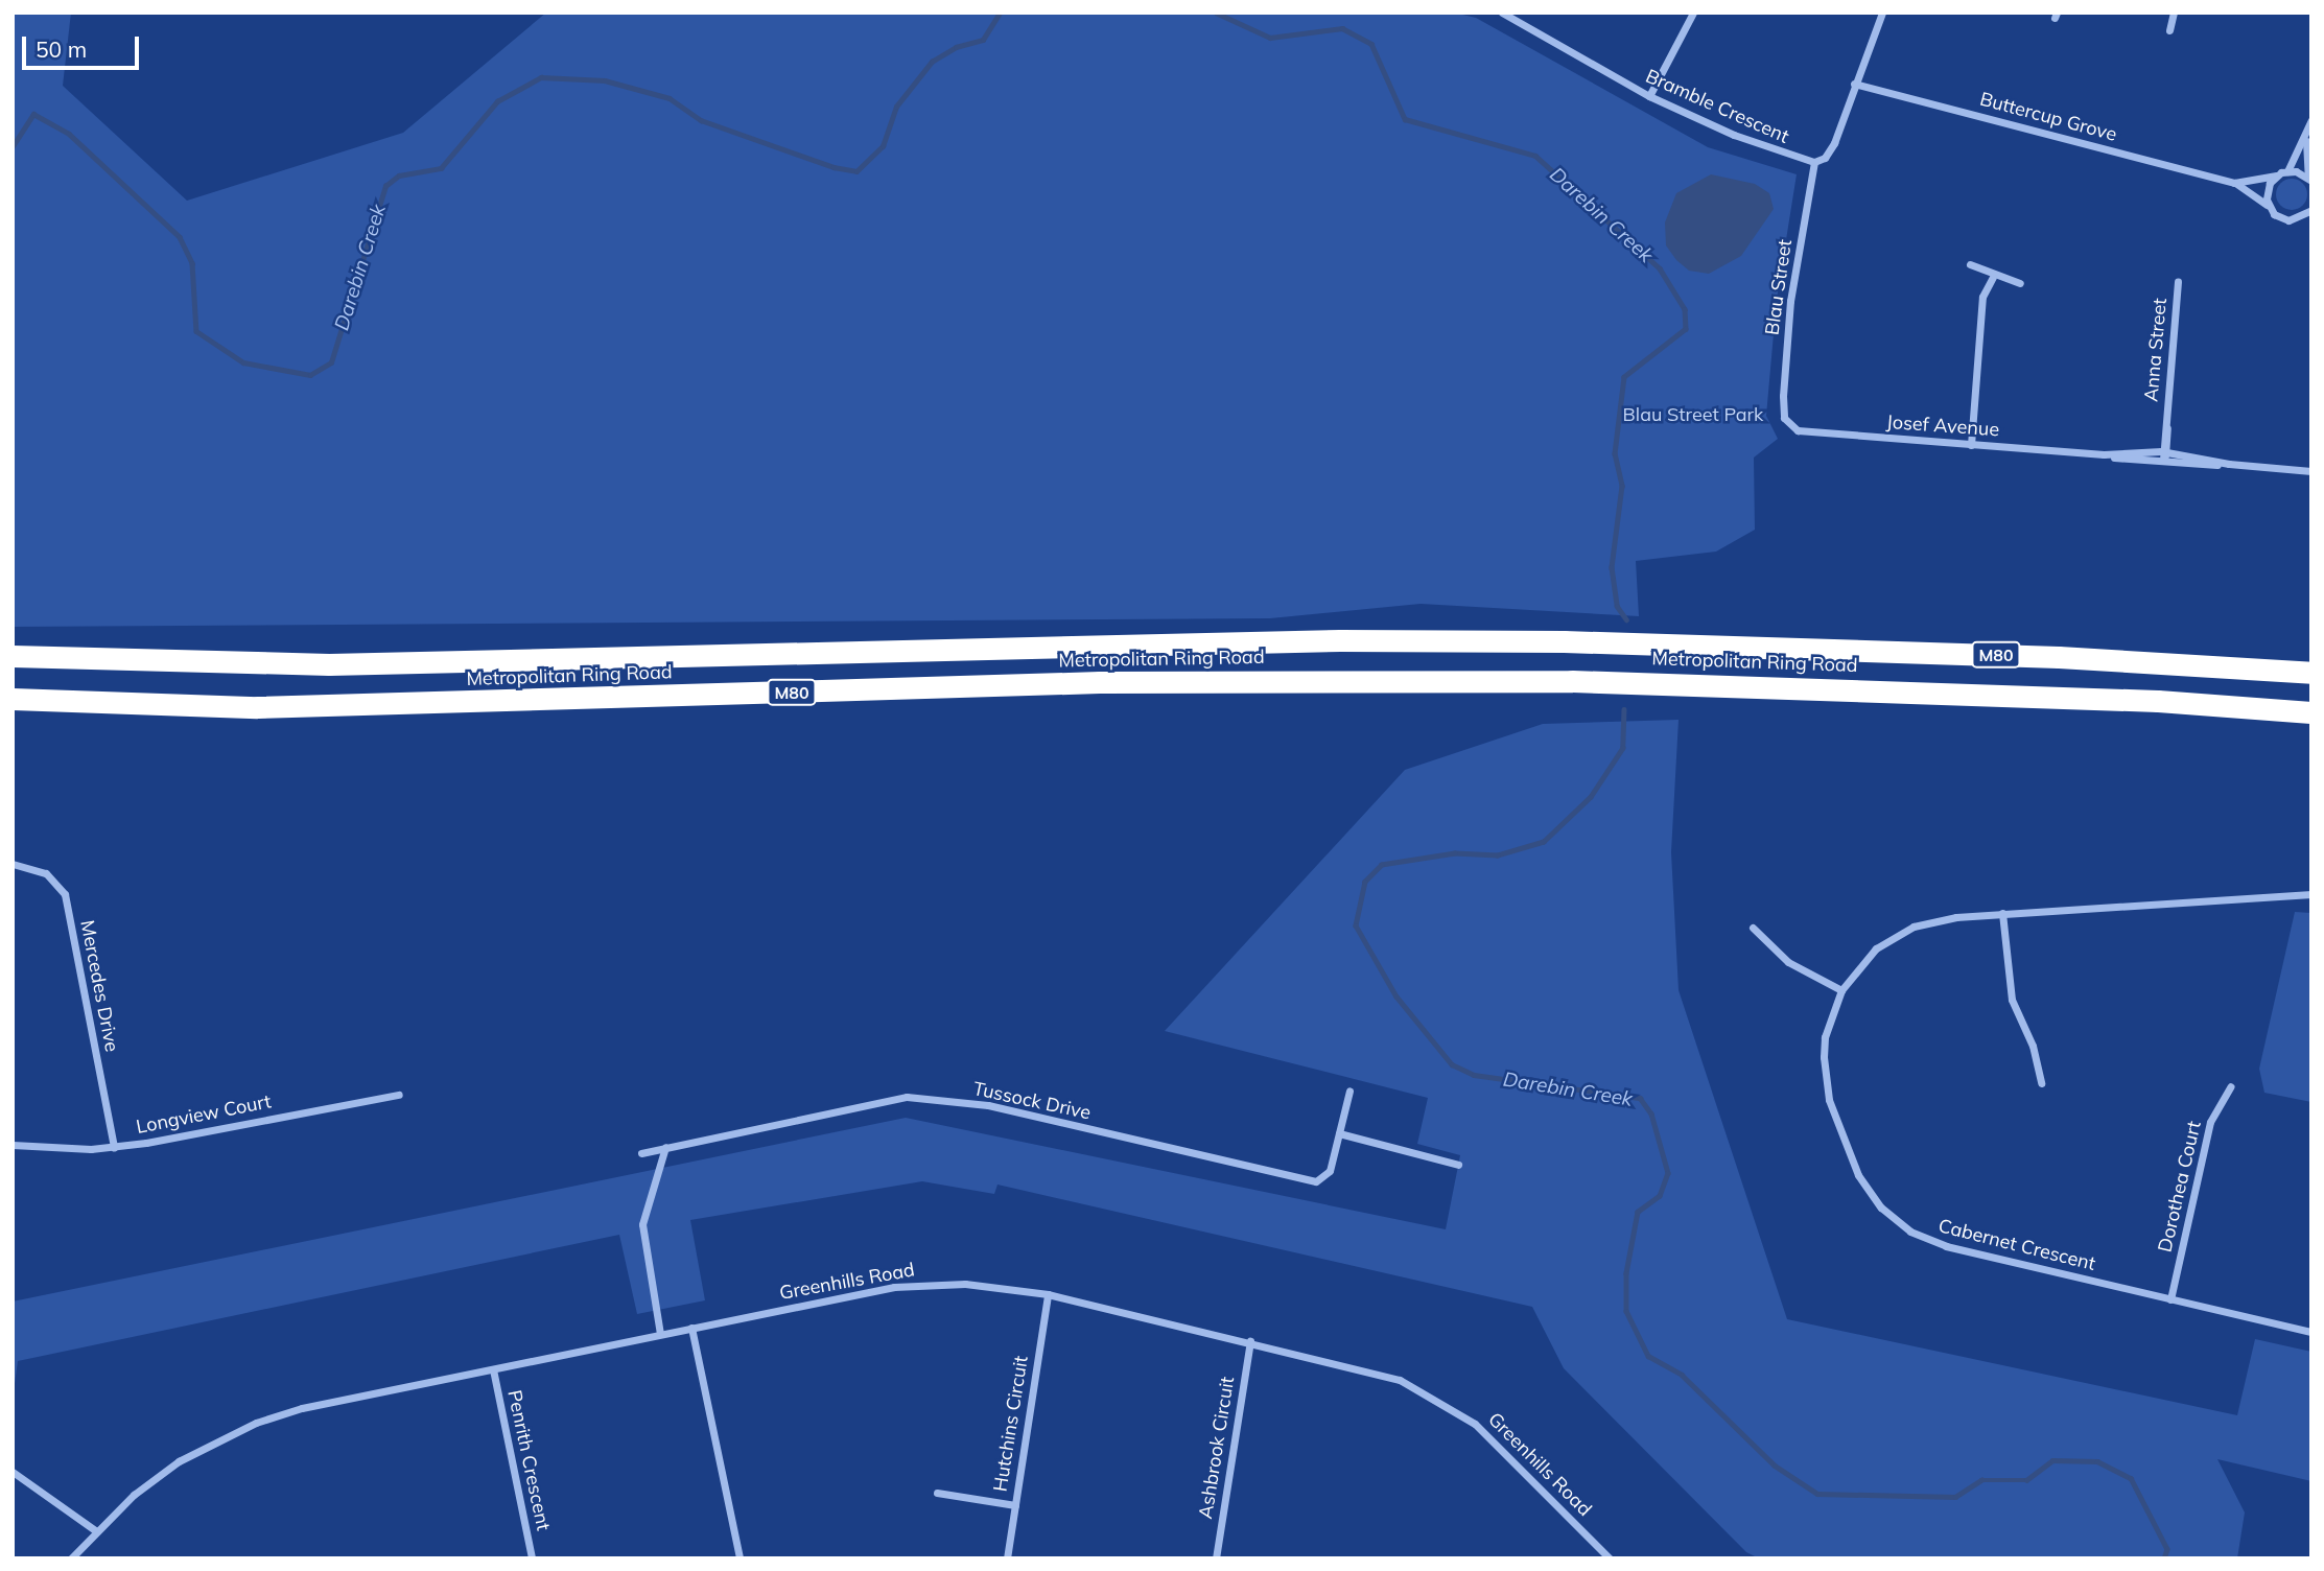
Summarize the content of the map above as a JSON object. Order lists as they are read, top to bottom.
{
  "streets": {
    "highway": ["M80", "Metropolitan Ring Road"],
    "street": [
      "Bramble Crescent",
      "Buttercup Grove",
      "Blau Street",
      "Anna Street",
      "Josef Avenue",
      "Mercedes Drive",
      "Tussock Drive",
      "Longview Court",
      "Dorothea Court",
      "Cabernet Crescent",
      "Greenhills Road",
      "Hutchins Circuit",
      "Ashbrook Circuit",
      "Penrith Crescent"
    ]
  },
  "crossings": [
    ["Bramble Crescent", "Blau Street"],
    ["Blau Street", "Josef Avenue"],
    ["Anna Street", "Josef Avenue"],
    ["Mercedes Drive", "Longview Court"],
    ["Dorothea Court", "Cabernet Crescent"],
    ["Greenhills Road", "Hutchins Circuit"],
    ["Greenhills Road", "Ashbrook Circuit"],
    ["Greenhills Road", "Penrith Crescent"]
  ],
  "water": ["Darebin Creek"],
  "parks": ["Blau Street Park"],
  "scale_bar": "50 m"
}
